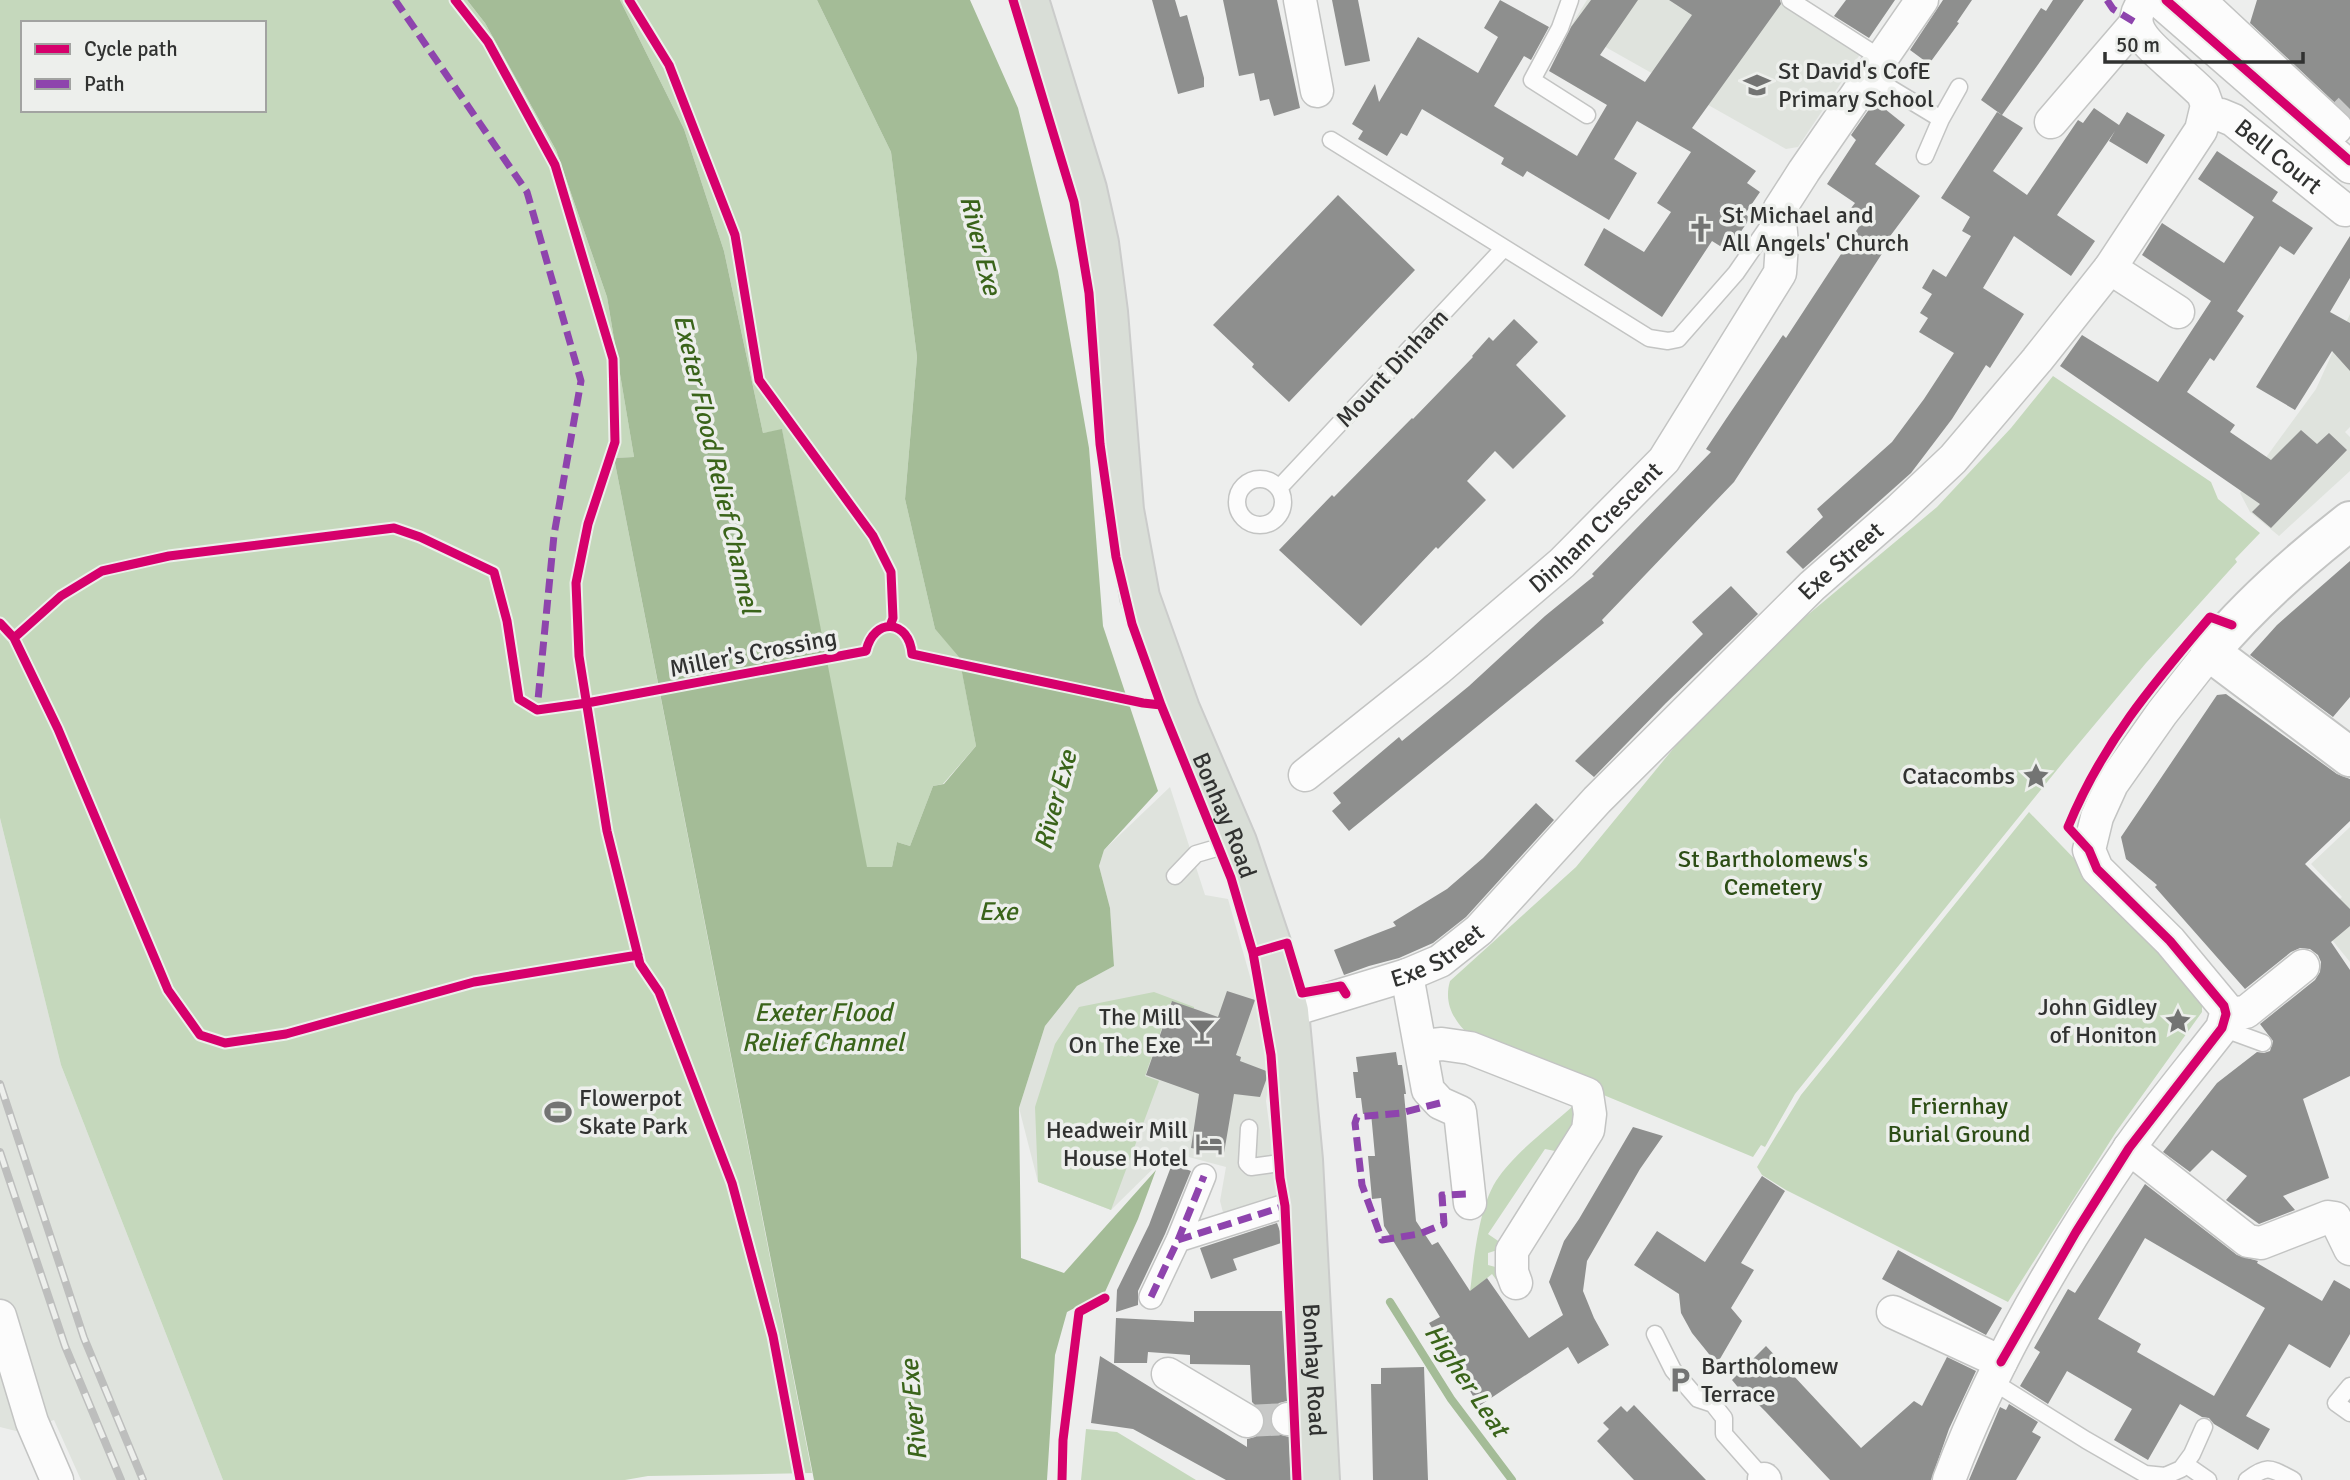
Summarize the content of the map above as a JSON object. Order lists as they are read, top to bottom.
{
  "streets": {
    "highway": ["Bonhay Road"],
    "street": ["Bell Court", "Dinham Crescent", "Exe Street"],
    "lane": ["Mount Dinham"],
    "cycle path": ["Miller's Crossing"]
  },
  "crossings": [
    ["Bell Court", "Exe Street"],
    ["Exe Street", "Bonhay Road"]
  ],
  "water": [
    "River Exe",
    "Exeter Flood Relief Channel",
    "Exe",
    "Higher Leat"
  ],
  "parks": ["St Bartholomews's Cemetery", "Friernhay Burial Ground"],
  "places": {
    "school or university": ["St David's CofE Primary School"],
    "church": ["St Michael and All Angels' Church"],
    "place": ["Catacombs", "John Gidley of Honiton"],
    "bar": ["The Mill On The Exe"],
    "sports": ["Flowerpot Skate Park"],
    "hotel": ["Headweir Mill House Hotel"],
    "parking": ["Bartholomew Terrace"]
  },
  "legend": ["Cycle path", "Path"],
  "scale_bar": "50 m"
}
